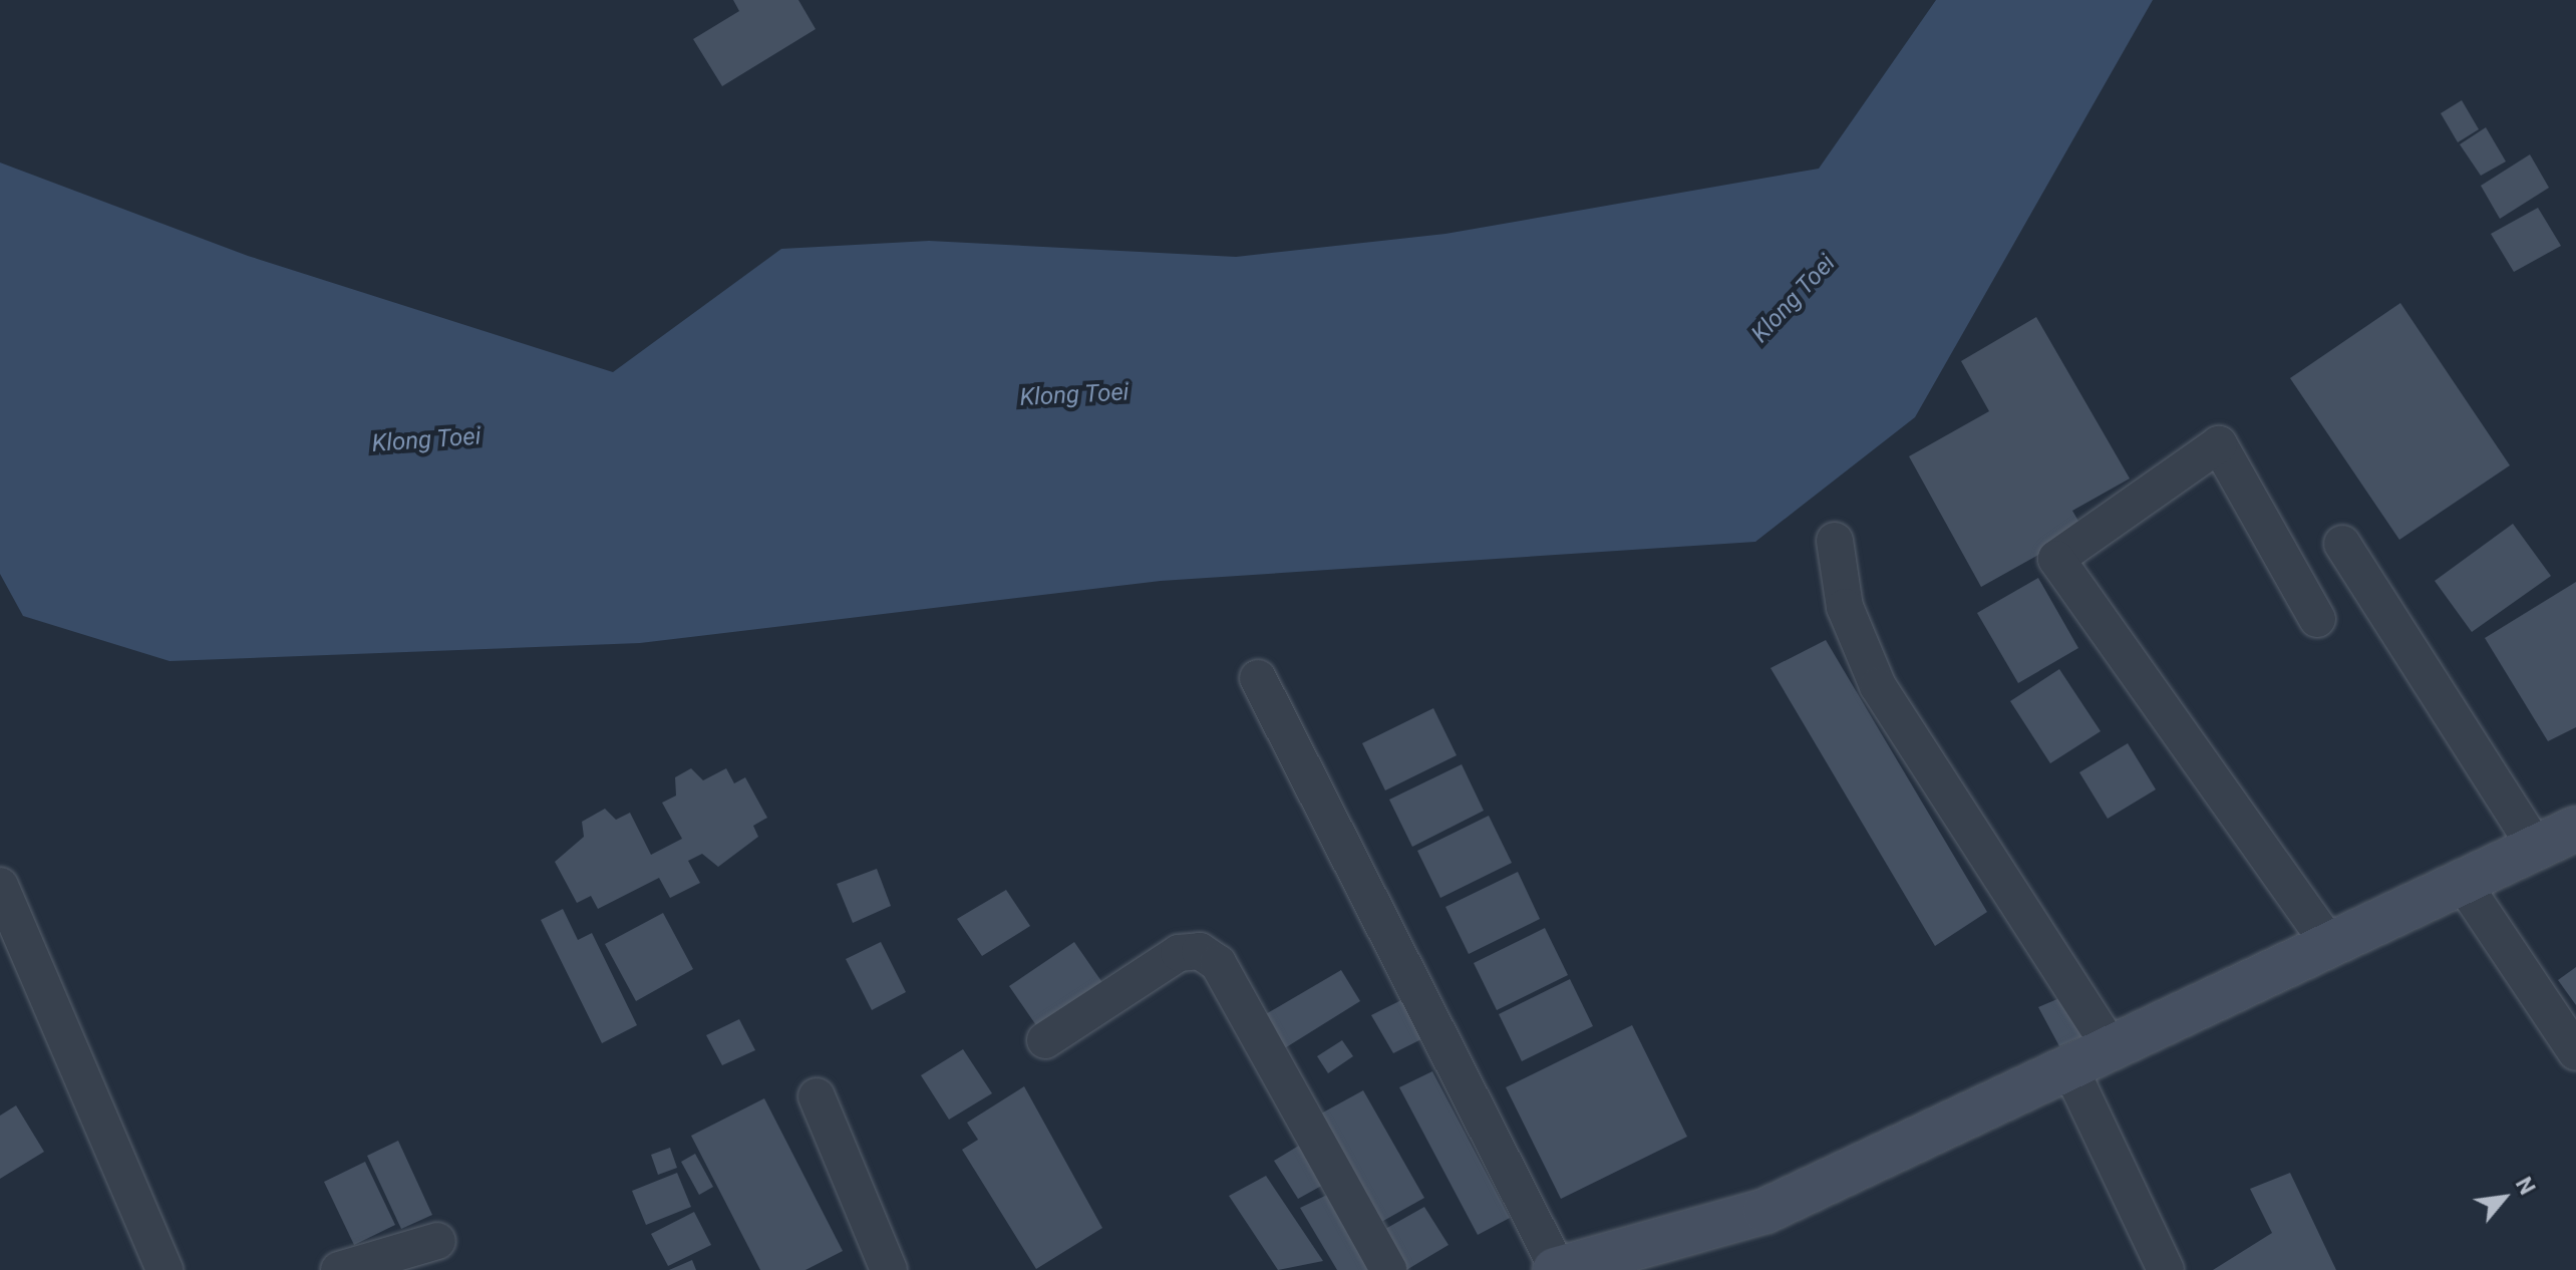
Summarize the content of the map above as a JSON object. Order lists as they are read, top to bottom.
{
  "water": ["Klong Toei"],
  "north": "top right"
}
